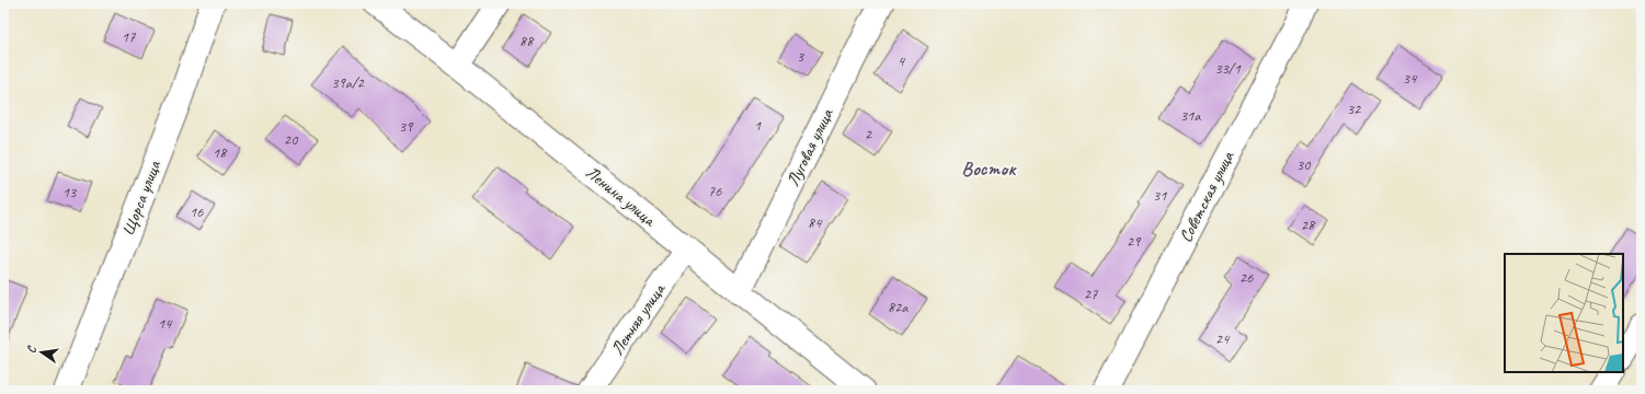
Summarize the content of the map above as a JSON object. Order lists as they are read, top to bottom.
{
  "streets": {
    "street": [
      "Луговая улица",
      "Ленина улица",
      "Советская улица",
      "Щорса улица",
      "Летняя улица"
    ]
  },
  "crossings": [
    ["Луговая улица", "Ленина улица"],
    ["Ленина улица", "Летняя улица"]
  ],
  "districts": ["Восток"],
  "house_numbers": [
    "17",
    "88",
    "3",
    "4",
    "33/1",
    "34",
    "39а/2",
    "32",
    "31а",
    "1",
    "39",
    "2",
    "20",
    "18",
    "30",
    "76",
    "13",
    "31",
    "16",
    "84",
    "28",
    "29",
    "26",
    "27",
    "82а",
    "14",
    "24"
  ],
  "north": "left"
}
